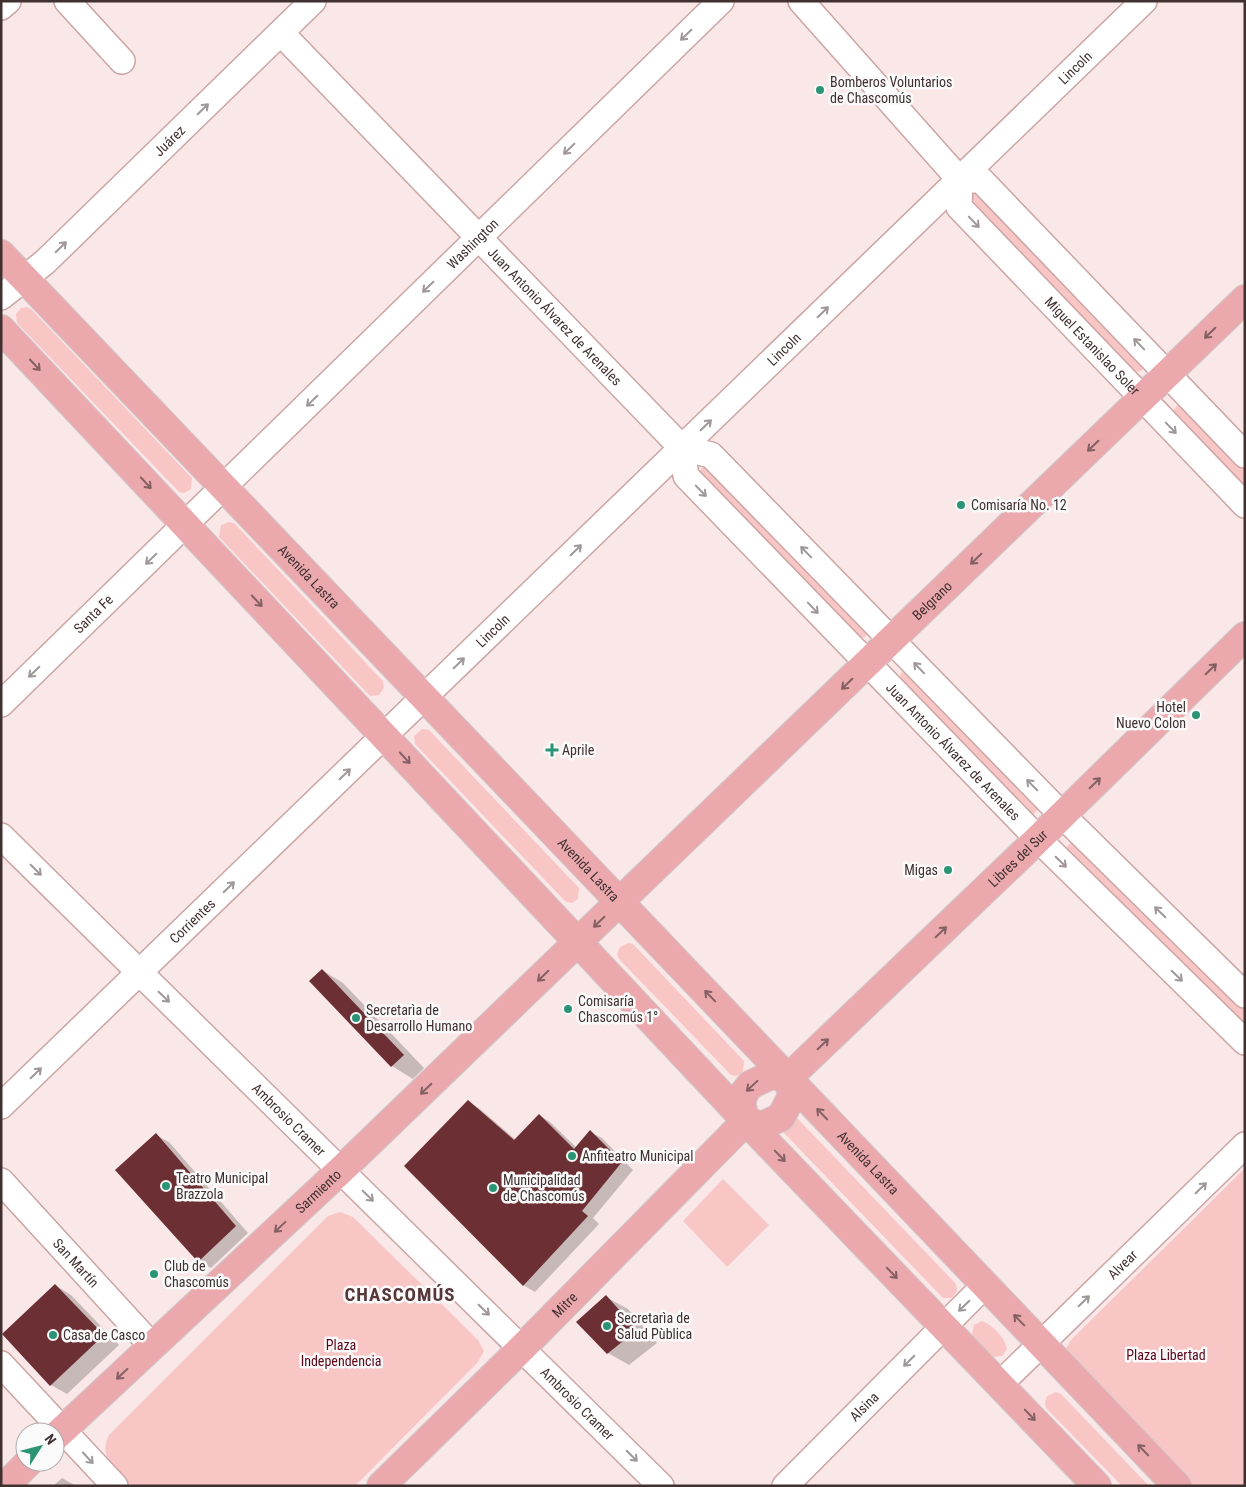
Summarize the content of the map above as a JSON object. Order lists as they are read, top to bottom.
{
  "streets": {
    "main road": [
      "Avenida Lastra",
      "Belgrano",
      "Libres del Sur",
      "Sarmiento",
      "Mitre"
    ],
    "street": [
      "Lincoln",
      "Juárez",
      "Washington",
      "Juan Antonio Álvarez de Arenales",
      "Miguel Estanislao Soler",
      "Santa Fe",
      "Corrientes",
      "Ambrosio Cramer",
      "San Martín",
      "Alvear",
      "Alsina"
    ]
  },
  "crossings": [
    ["Lincoln", "Juan Antonio Álvarez de Arenales"],
    ["Lincoln", "Miguel Estanislao Soler"],
    ["Lincoln", "Avenida Lastra"],
    ["Lincoln", "Corrientes"],
    ["Juárez", "Juan Antonio Álvarez de Arenales"],
    ["Juárez", "Avenida Lastra"],
    ["Washington", "Juan Antonio Álvarez de Arenales"],
    ["Washington", "Avenida Lastra"],
    ["Washington", "Santa Fe"],
    ["Juan Antonio Álvarez de Arenales", "Belgrano"],
    ["Juan Antonio Álvarez de Arenales", "Libres del Sur"],
    ["Miguel Estanislao Soler", "Belgrano"],
    ["Avenida Lastra", "Belgrano"],
    ["Avenida Lastra", "Libres del Sur"],
    ["Avenida Lastra", "Sarmiento"],
    ["Avenida Lastra", "Alvear"],
    ["Avenida Lastra", "Mitre"],
    ["Avenida Lastra", "Alsina"],
    ["Belgrano", "Sarmiento"],
    ["Libres del Sur", "Mitre"],
    ["Corrientes", "Ambrosio Cramer"],
    ["Ambrosio Cramer", "Sarmiento"],
    ["Ambrosio Cramer", "Mitre"],
    ["Sarmiento", "San Martín"]
  ],
  "one_way": [
    "Lincoln",
    "Juárez",
    "Washington",
    "Belgrano",
    "Santa Fe",
    "Libres del Sur",
    "Corrientes",
    "Ambrosio Cramer",
    "Sarmiento",
    "Alvear",
    "Alsina"
  ],
  "districts": ["CHASCOMÚS"],
  "parks": ["Plaza Independencia", "Plaza Libertad"],
  "places": {
    "other": [
      "Bomberos Voluntarios de Chascomús",
      "Comisaría No. 12",
      "Hotel Nuevo Colon",
      "Migas",
      "Comisaría Chascomús 1°",
      "Secretarìa de Desarrollo Humano",
      "Anfiteatro Municipal",
      "Teatro Municipal Brazzola",
      "Municipalidad de Chascomús",
      "Club de Chascomús",
      "Secretarìa de Salud Pùblica",
      "Casa de Casco"
    ],
    "health": ["Aprile"]
  },
  "north": "top right"
}
